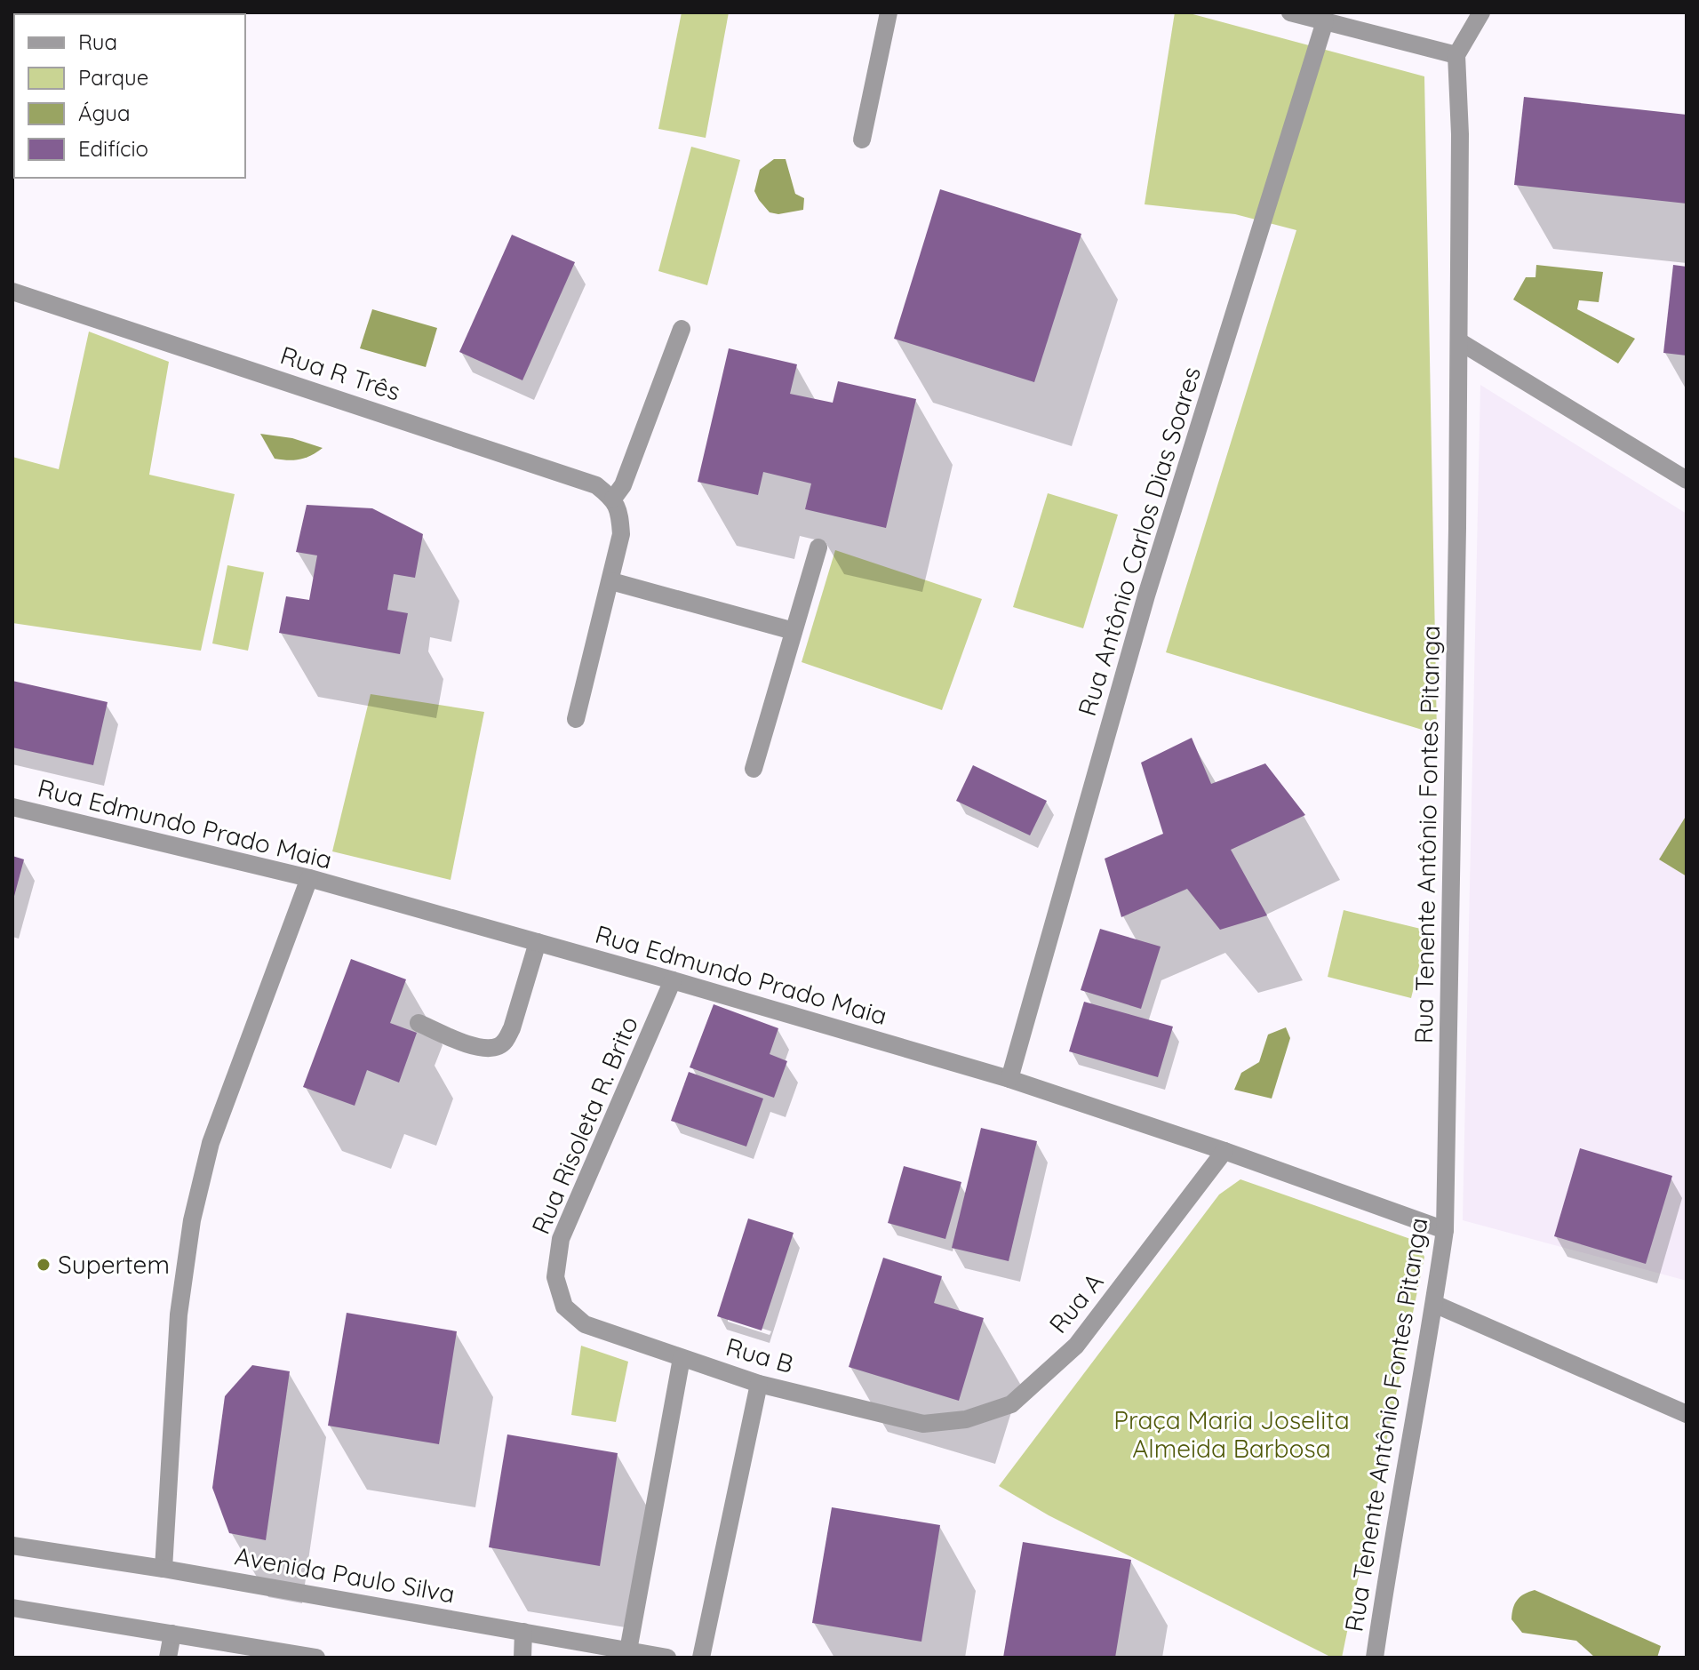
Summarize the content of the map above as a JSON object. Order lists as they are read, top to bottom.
{
  "streets": {
    "street": [
      "Rua R Três",
      "Rua Antônio Carlos Dias Soares",
      "Rua Edmundo Prado Maia",
      "Rua Tenente Antônio Fontes Pitanga",
      "Rua Risoleta R. Brito",
      "Rua A",
      "Rua B",
      "Avenida Paulo Silva"
    ]
  },
  "crossings": [
    ["Rua Antônio Carlos Dias Soares", "Rua Edmundo Prado Maia"],
    ["Rua Edmundo Prado Maia", "Rua Tenente Antônio Fontes Pitanga"],
    ["Rua Edmundo Prado Maia", "Rua Risoleta R. Brito"],
    ["Rua Edmundo Prado Maia", "Rua A"],
    ["Rua Risoleta R. Brito", "Rua B"],
    ["Rua A", "Rua B"]
  ],
  "parks": ["Praça Maria Joselita Almeida Barbosa"],
  "places": ["Supertem"],
  "legend": [
    "Rua",
    "Parque",
    "Água",
    "Edifício"
  ]
}
